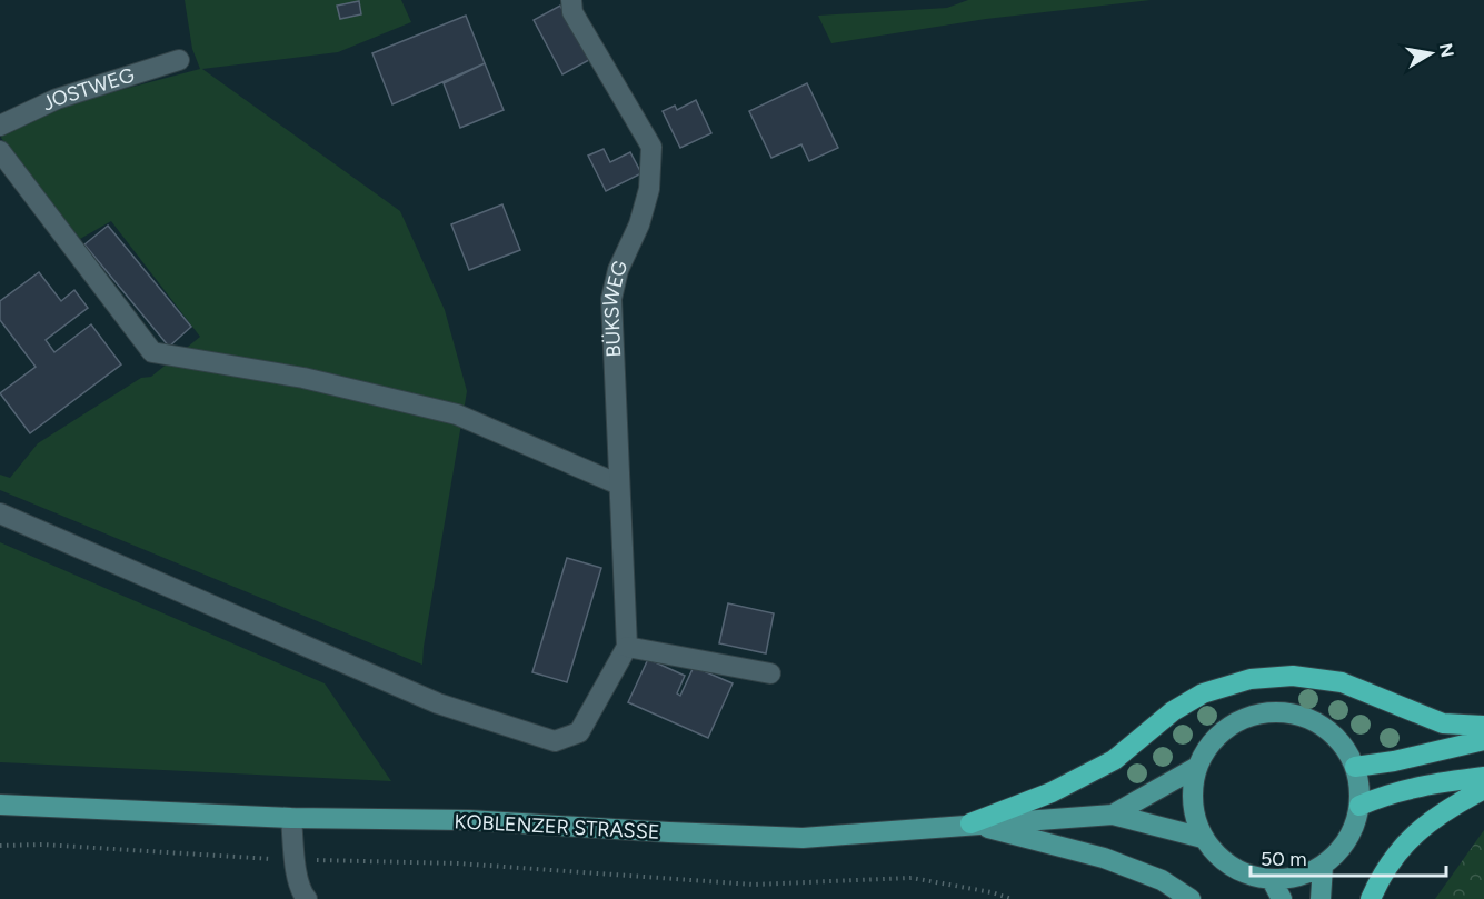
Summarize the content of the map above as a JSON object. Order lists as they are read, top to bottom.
{
  "streets": {
    "main road": ["KOBLENZER STRASSE"],
    "street": ["JOSTWEG", "BÜKSWEG"]
  },
  "scale_bar": "50 m",
  "north": "right"
}
